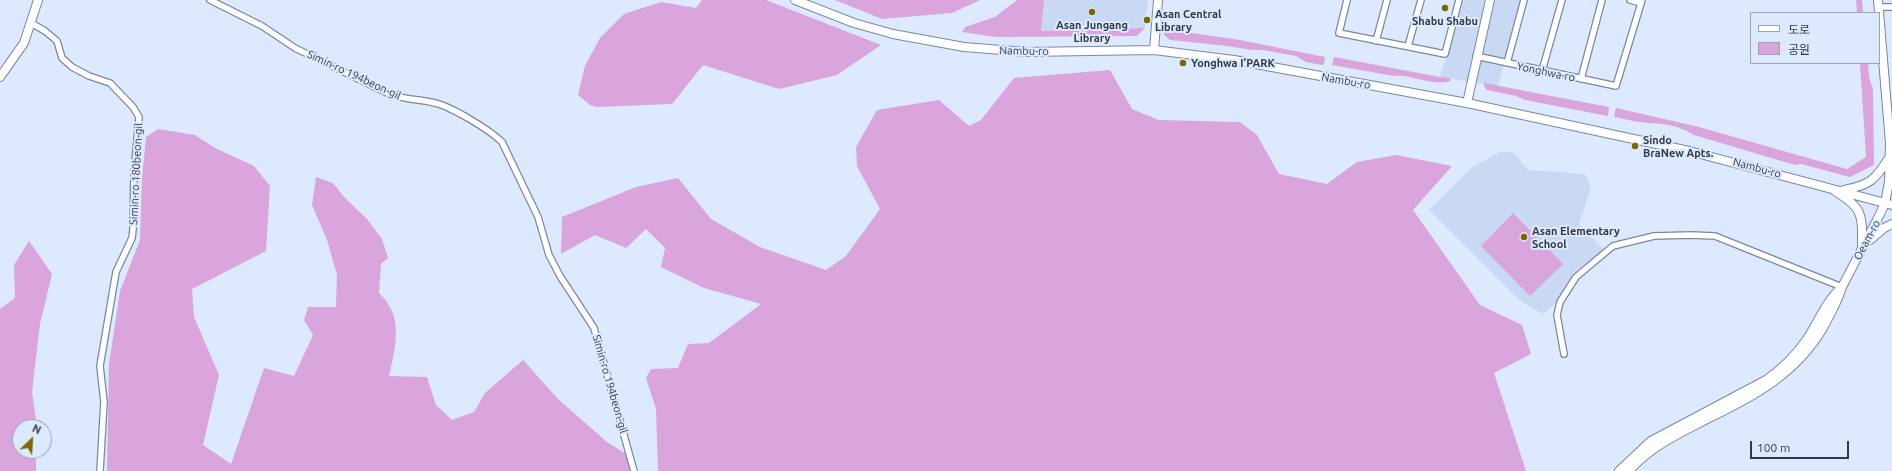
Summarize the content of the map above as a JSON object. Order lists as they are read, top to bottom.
{
  "streets": {
    "street": [
      "Nambu-ro",
      "Yonghwa-ro",
      "Simin-ro 194beon-gil",
      "Simin-ro 180beon-gil",
      "Oeam-ro"
    ]
  },
  "crossings": [
    ["Nambu-ro", "Oeam-ro"]
  ],
  "places": [
    "Shabu Shabu",
    "Asan Jungang Library",
    "Asan Central Library",
    "Yonghwa I'PARK",
    "Sindo BraNew Apts.",
    "Asan Elementary School"
  ],
  "legend": ["도로", "공원"],
  "scale_bar": "100 m",
  "north": "top right"
}
